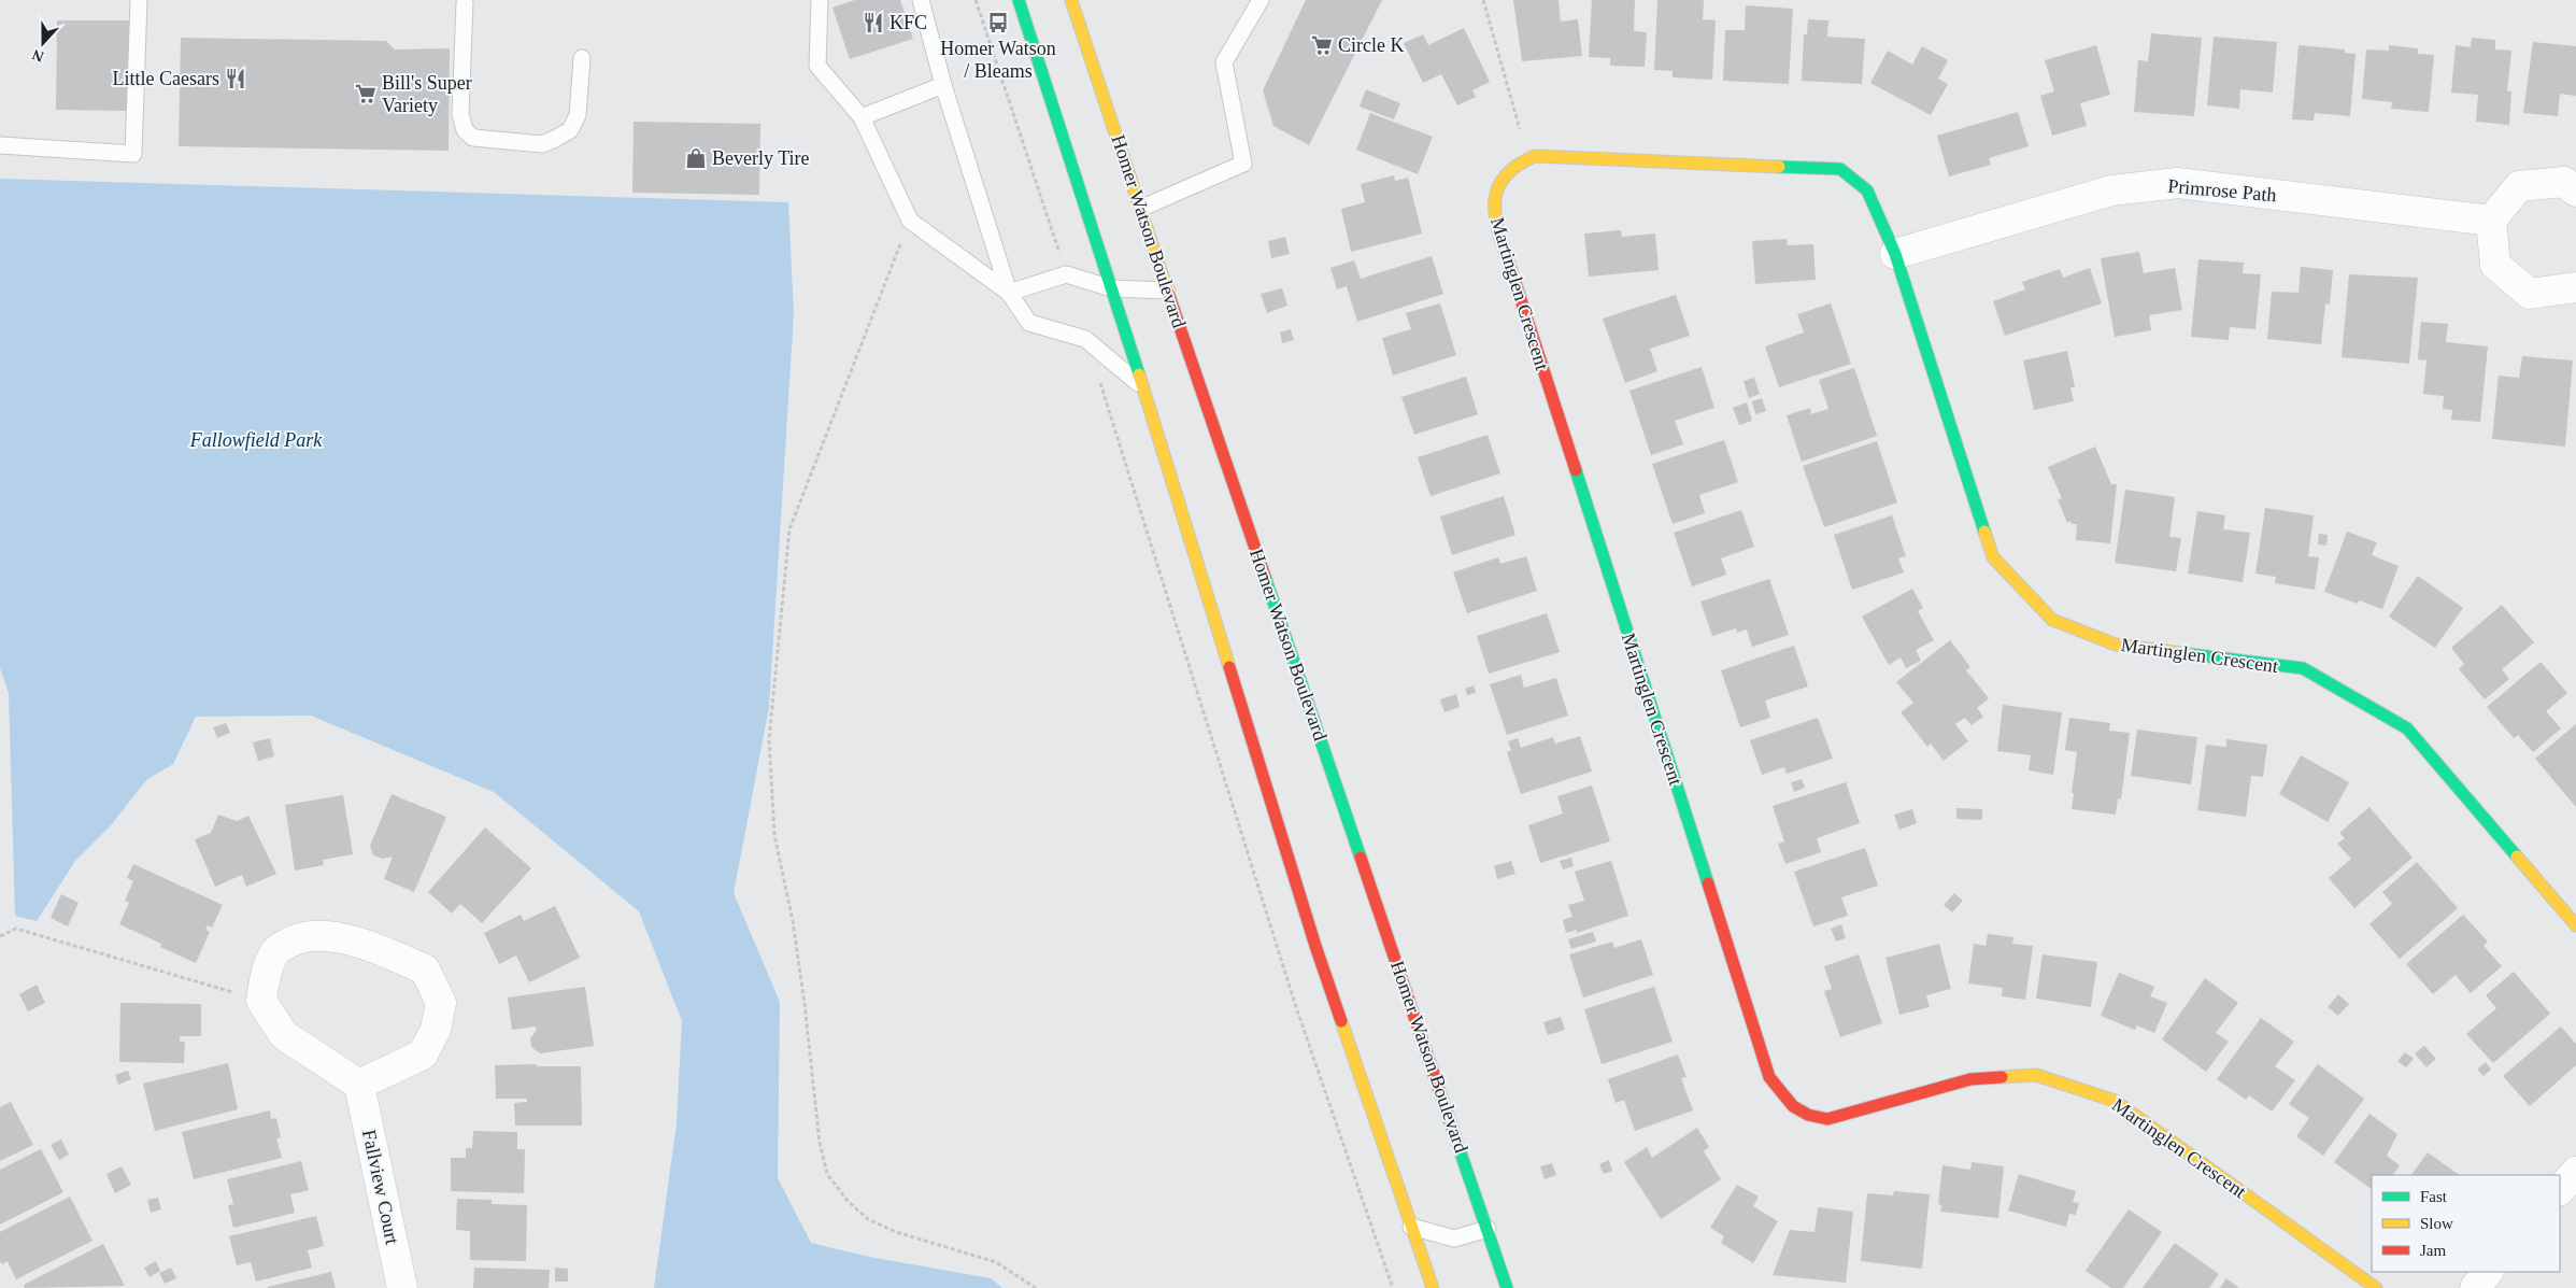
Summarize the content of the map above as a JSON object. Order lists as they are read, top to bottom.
{
  "streets": {
    "street": [
      "Primrose Path",
      "Homer Watson Boulevard",
      "Martinglen Crescent",
      "Fallview Court"
    ]
  },
  "crossings": [
    ["Primrose Path", "Martinglen Crescent"]
  ],
  "parks": ["Fallowfield Park"],
  "places": {
    "restaurant": ["KFC", "Little Caesars"],
    "bus stop": ["Homer Watson / Bleams"],
    "supermarket": ["Circle K", "Bill's Super Variety"],
    "shop": ["Beverly Tire"]
  },
  "legend": ["Fast", "Slow", "Jam"],
  "north": "bottom"
}
